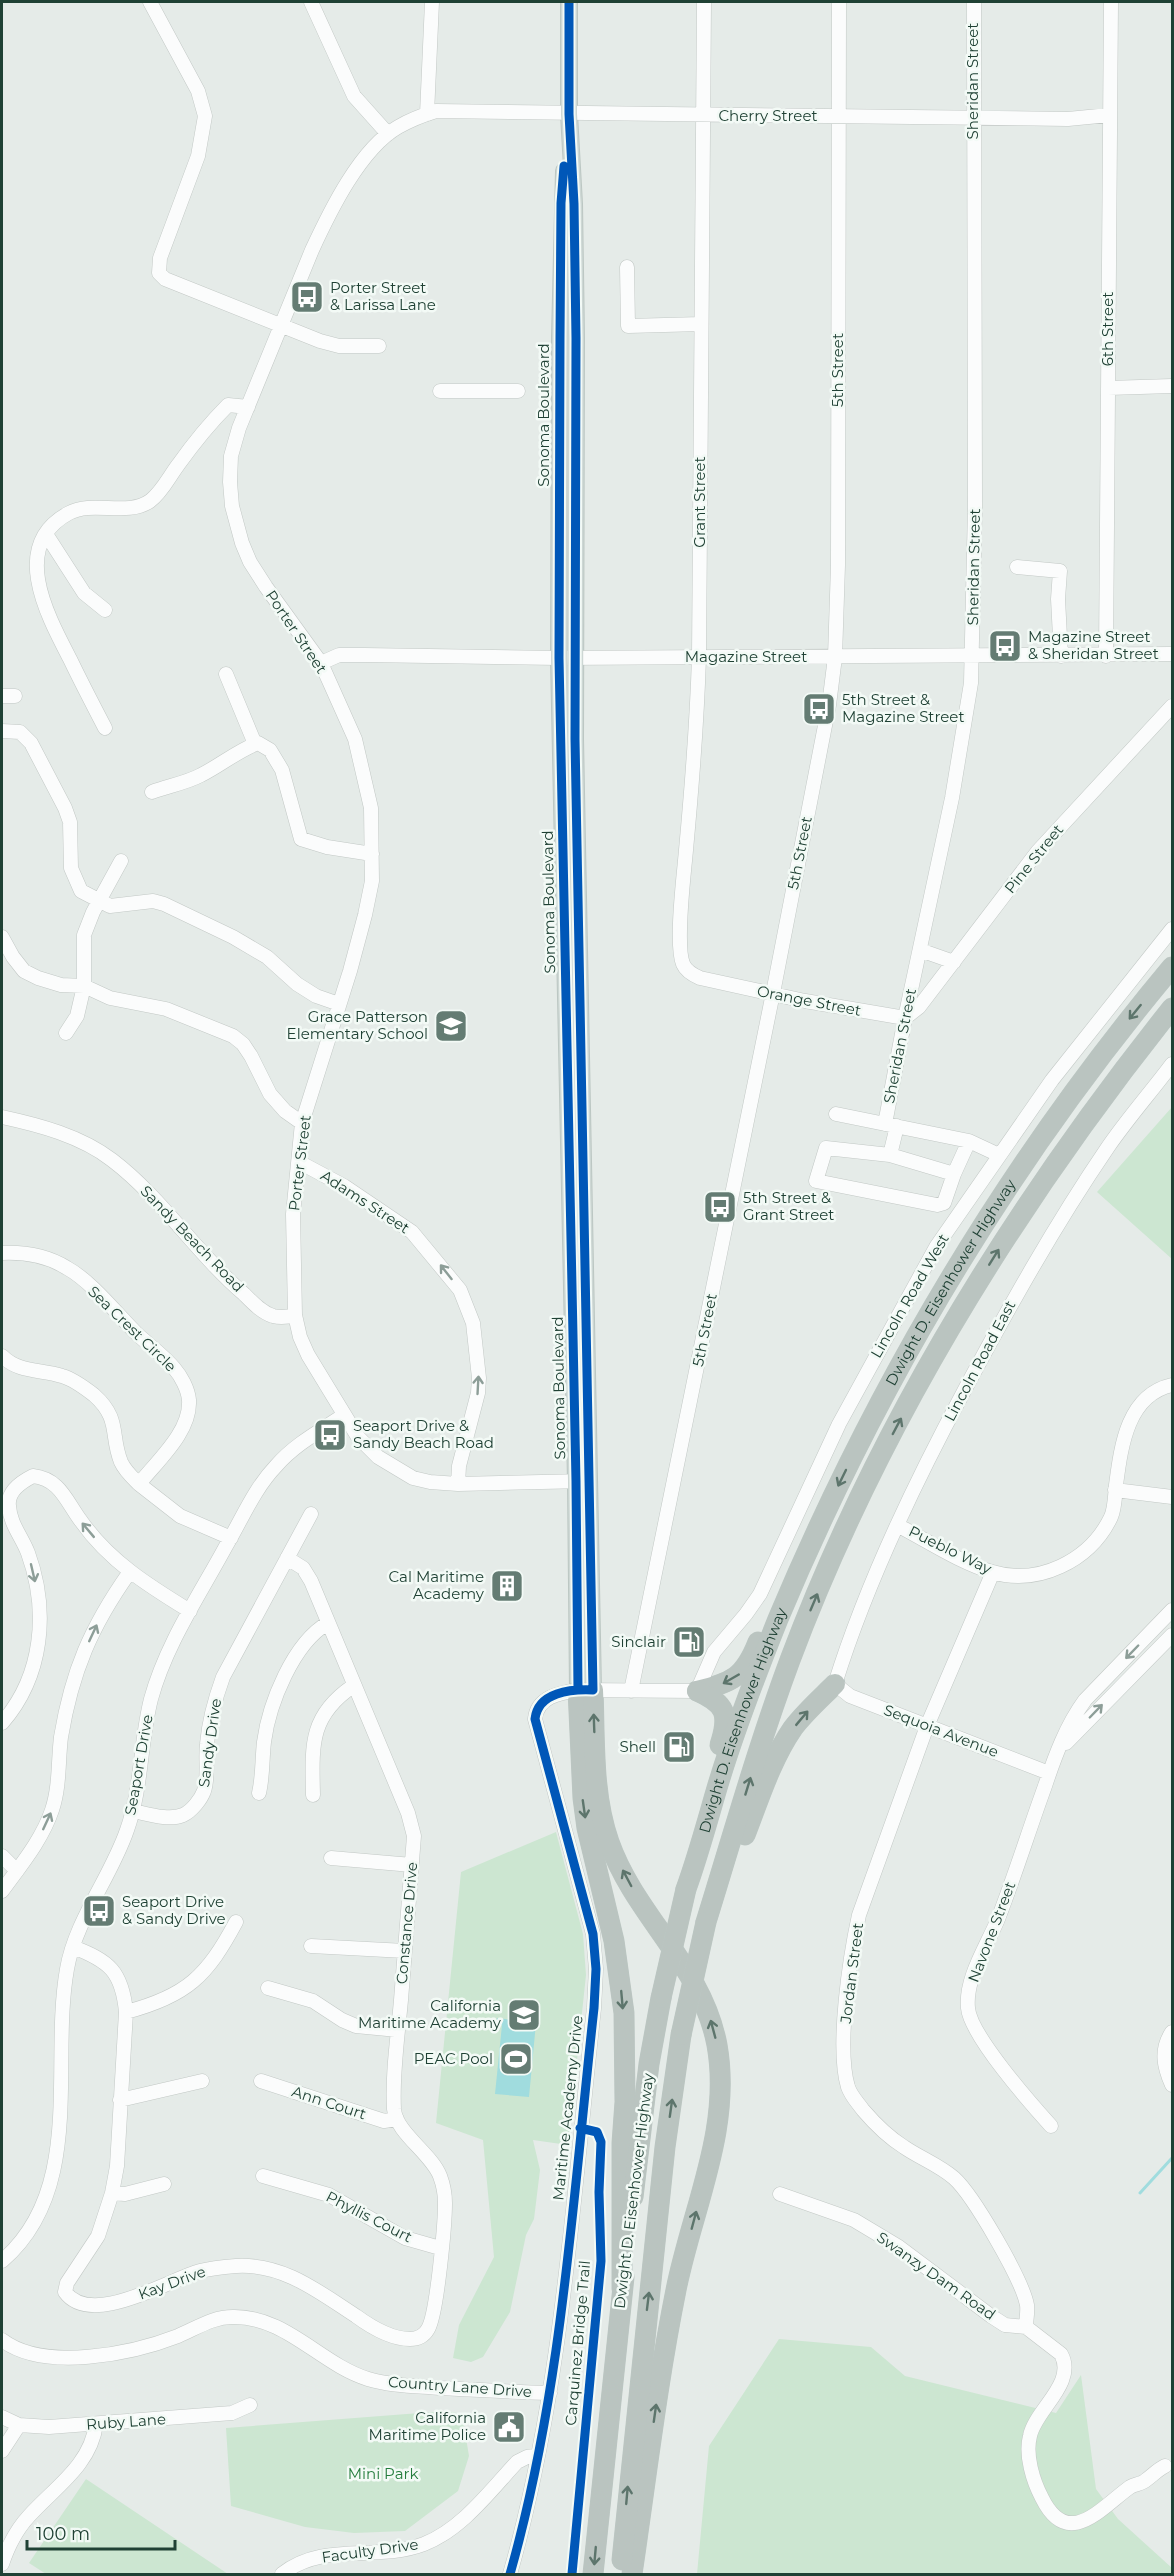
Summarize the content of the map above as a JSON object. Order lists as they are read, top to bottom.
{
  "streets": {
    "highway": ["Dwight D. Eisenhower Highway"],
    "main road": ["Sonoma Boulevard"],
    "street": [
      "Sheridan Street",
      "Cherry Street",
      "6th Street",
      "5th Street",
      "Grant Street",
      "Porter Street",
      "Magazine Street",
      "Pine Street",
      "Orange Street",
      "Adams Street",
      "Sandy Beach Road",
      "Lincoln Road West",
      "Sea Crest Circle",
      "Lincoln Road East",
      "Pueblo Way",
      "Sequoia Avenue",
      "Sandy Drive",
      "Seaport Drive",
      "Constance Drive",
      "Navone Street",
      "Jordan Street",
      "Ann Court",
      "Maritime Academy Drive",
      "Phyllis Court",
      "Swanzy Dam Road",
      "Kay Drive",
      "Country Lane Drive",
      "Ruby Lane",
      "Faculty Drive"
    ],
    "cycle path": ["Carquinez Bridge Trail"]
  },
  "crossings": [
    ["Sheridan Street", "Cherry Street"],
    ["Sheridan Street", "Magazine Street"],
    ["Sheridan Street", "Pine Street"],
    ["Sheridan Street", "Orange Street"],
    ["Cherry Street", "6th Street"],
    ["Cherry Street", "5th Street"],
    ["Cherry Street", "Sonoma Boulevard"],
    ["Cherry Street", "Grant Street"],
    ["Cherry Street", "Porter Street"],
    ["6th Street", "Magazine Street"],
    ["5th Street", "Magazine Street"],
    ["5th Street", "Orange Street"],
    ["5th Street", "Maritime Academy Drive"],
    ["Sonoma Boulevard", "Magazine Street"],
    ["Sonoma Boulevard", "Maritime Academy Drive"],
    ["Grant Street", "Magazine Street"],
    ["Grant Street", "Orange Street"],
    ["Porter Street", "Magazine Street"],
    ["Porter Street", "Adams Street"],
    ["Porter Street", "Sandy Beach Road"],
    ["Pine Street", "Orange Street"],
    ["Lincoln Road West", "Maritime Academy Drive"],
    ["Lincoln Road East", "Pueblo Way"],
    ["Lincoln Road East", "Sequoia Avenue"],
    ["Pueblo Way", "Jordan Street"],
    ["Sequoia Avenue", "Navone Street"],
    ["Sequoia Avenue", "Jordan Street"],
    ["Sandy Drive", "Seaport Drive"],
    ["Sandy Drive", "Constance Drive"],
    ["Constance Drive", "Ann Court"],
    ["Jordan Street", "Swanzy Dam Road"],
    ["Maritime Academy Drive", "Country Lane Drive"],
    ["Maritime Academy Drive", "Faculty Drive"],
    ["Phyllis Court", "Kay Drive"]
  ],
  "one_way": ["Adams Street"],
  "parks": ["Mini Park"],
  "places": {
    "bus stop": [
      "Porter Street & Larissa Lane",
      "Magazine Street & Sheridan Street",
      "5th Street & Magazine Street",
      "5th Street & Grant Street",
      "Seaport Drive & Sandy Beach Road",
      "Seaport Drive & Sandy Drive"
    ],
    "school or university": ["Grace Patterson Elementary School", "California Maritime Academy"],
    "building": ["Cal Maritime Academy"],
    "fuel station": ["Sinclair", "Shell"],
    "sports": ["PEAC Pool"],
    "public building": ["California Maritime Police"]
  },
  "scale_bar": "100 m"
}
